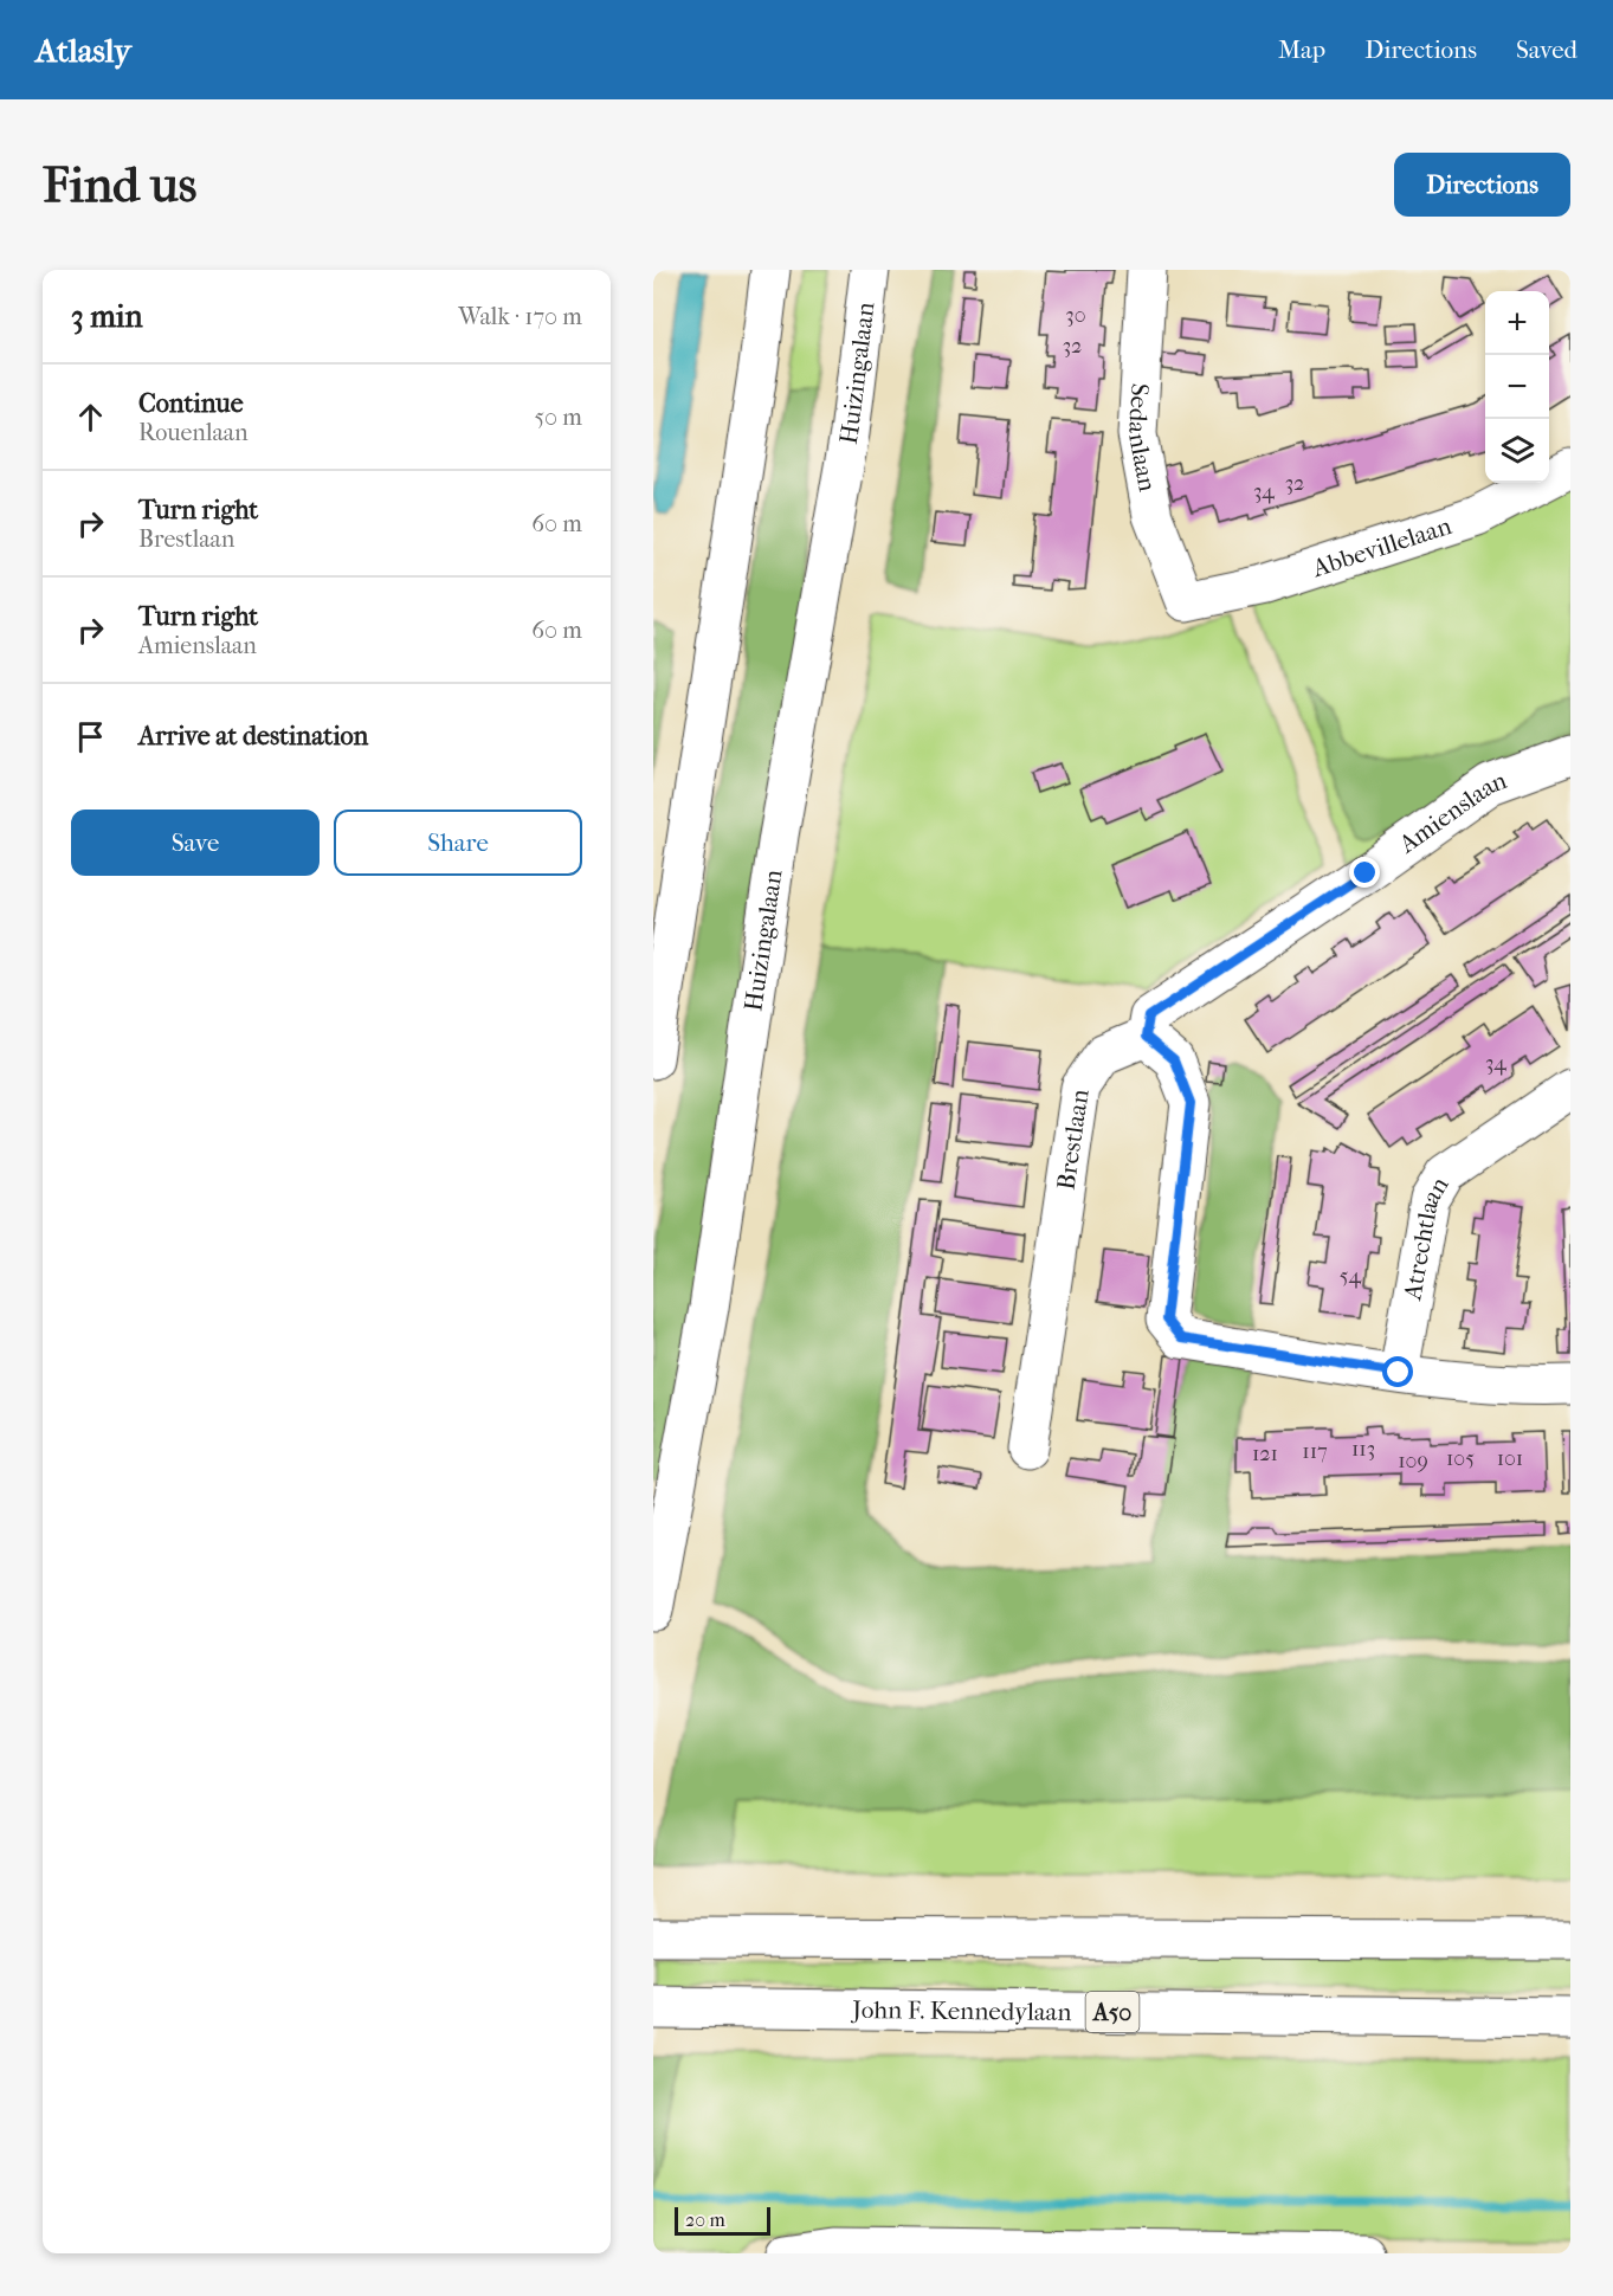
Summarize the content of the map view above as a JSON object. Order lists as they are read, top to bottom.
{
  "streets": {
    "main road": [
      "Huizingalaan",
      "Sedanlaan",
      "Abbevillelaan",
      "Amienslaan",
      "Brestlaan",
      "Atrechtlaan",
      "John F. Kennedylaan",
      "A50"
    ]
  },
  "crossings": [
    ["Sedanlaan", "Abbevillelaan"],
    ["Amienslaan", "Brestlaan"]
  ],
  "house_numbers": [
    "30",
    "32",
    "32",
    "34",
    "34",
    "54",
    "113",
    "117",
    "121",
    "105",
    "101",
    "109"
  ],
  "scale_bar": "20 m",
  "page": {
    "header": "Atlasly",
    "nav": ["Map", "Directions", "Saved"],
    "buttons": [
      "Directions",
      ["Save", "Share"]
    ],
    "title": "Find us",
    "heading": ["3 min", "Walk · 170 m"],
    "map_buttons": ["+", "−"],
    "list": [
      ["Continue", "Rouenlaan", "50 m"],
      ["Turn right", "Brestlaan", "60 m"],
      ["Turn right", "Amienslaan", "60 m"],
      "Arrive at destination"
    ],
    "scale": "20 m"
  }
}
